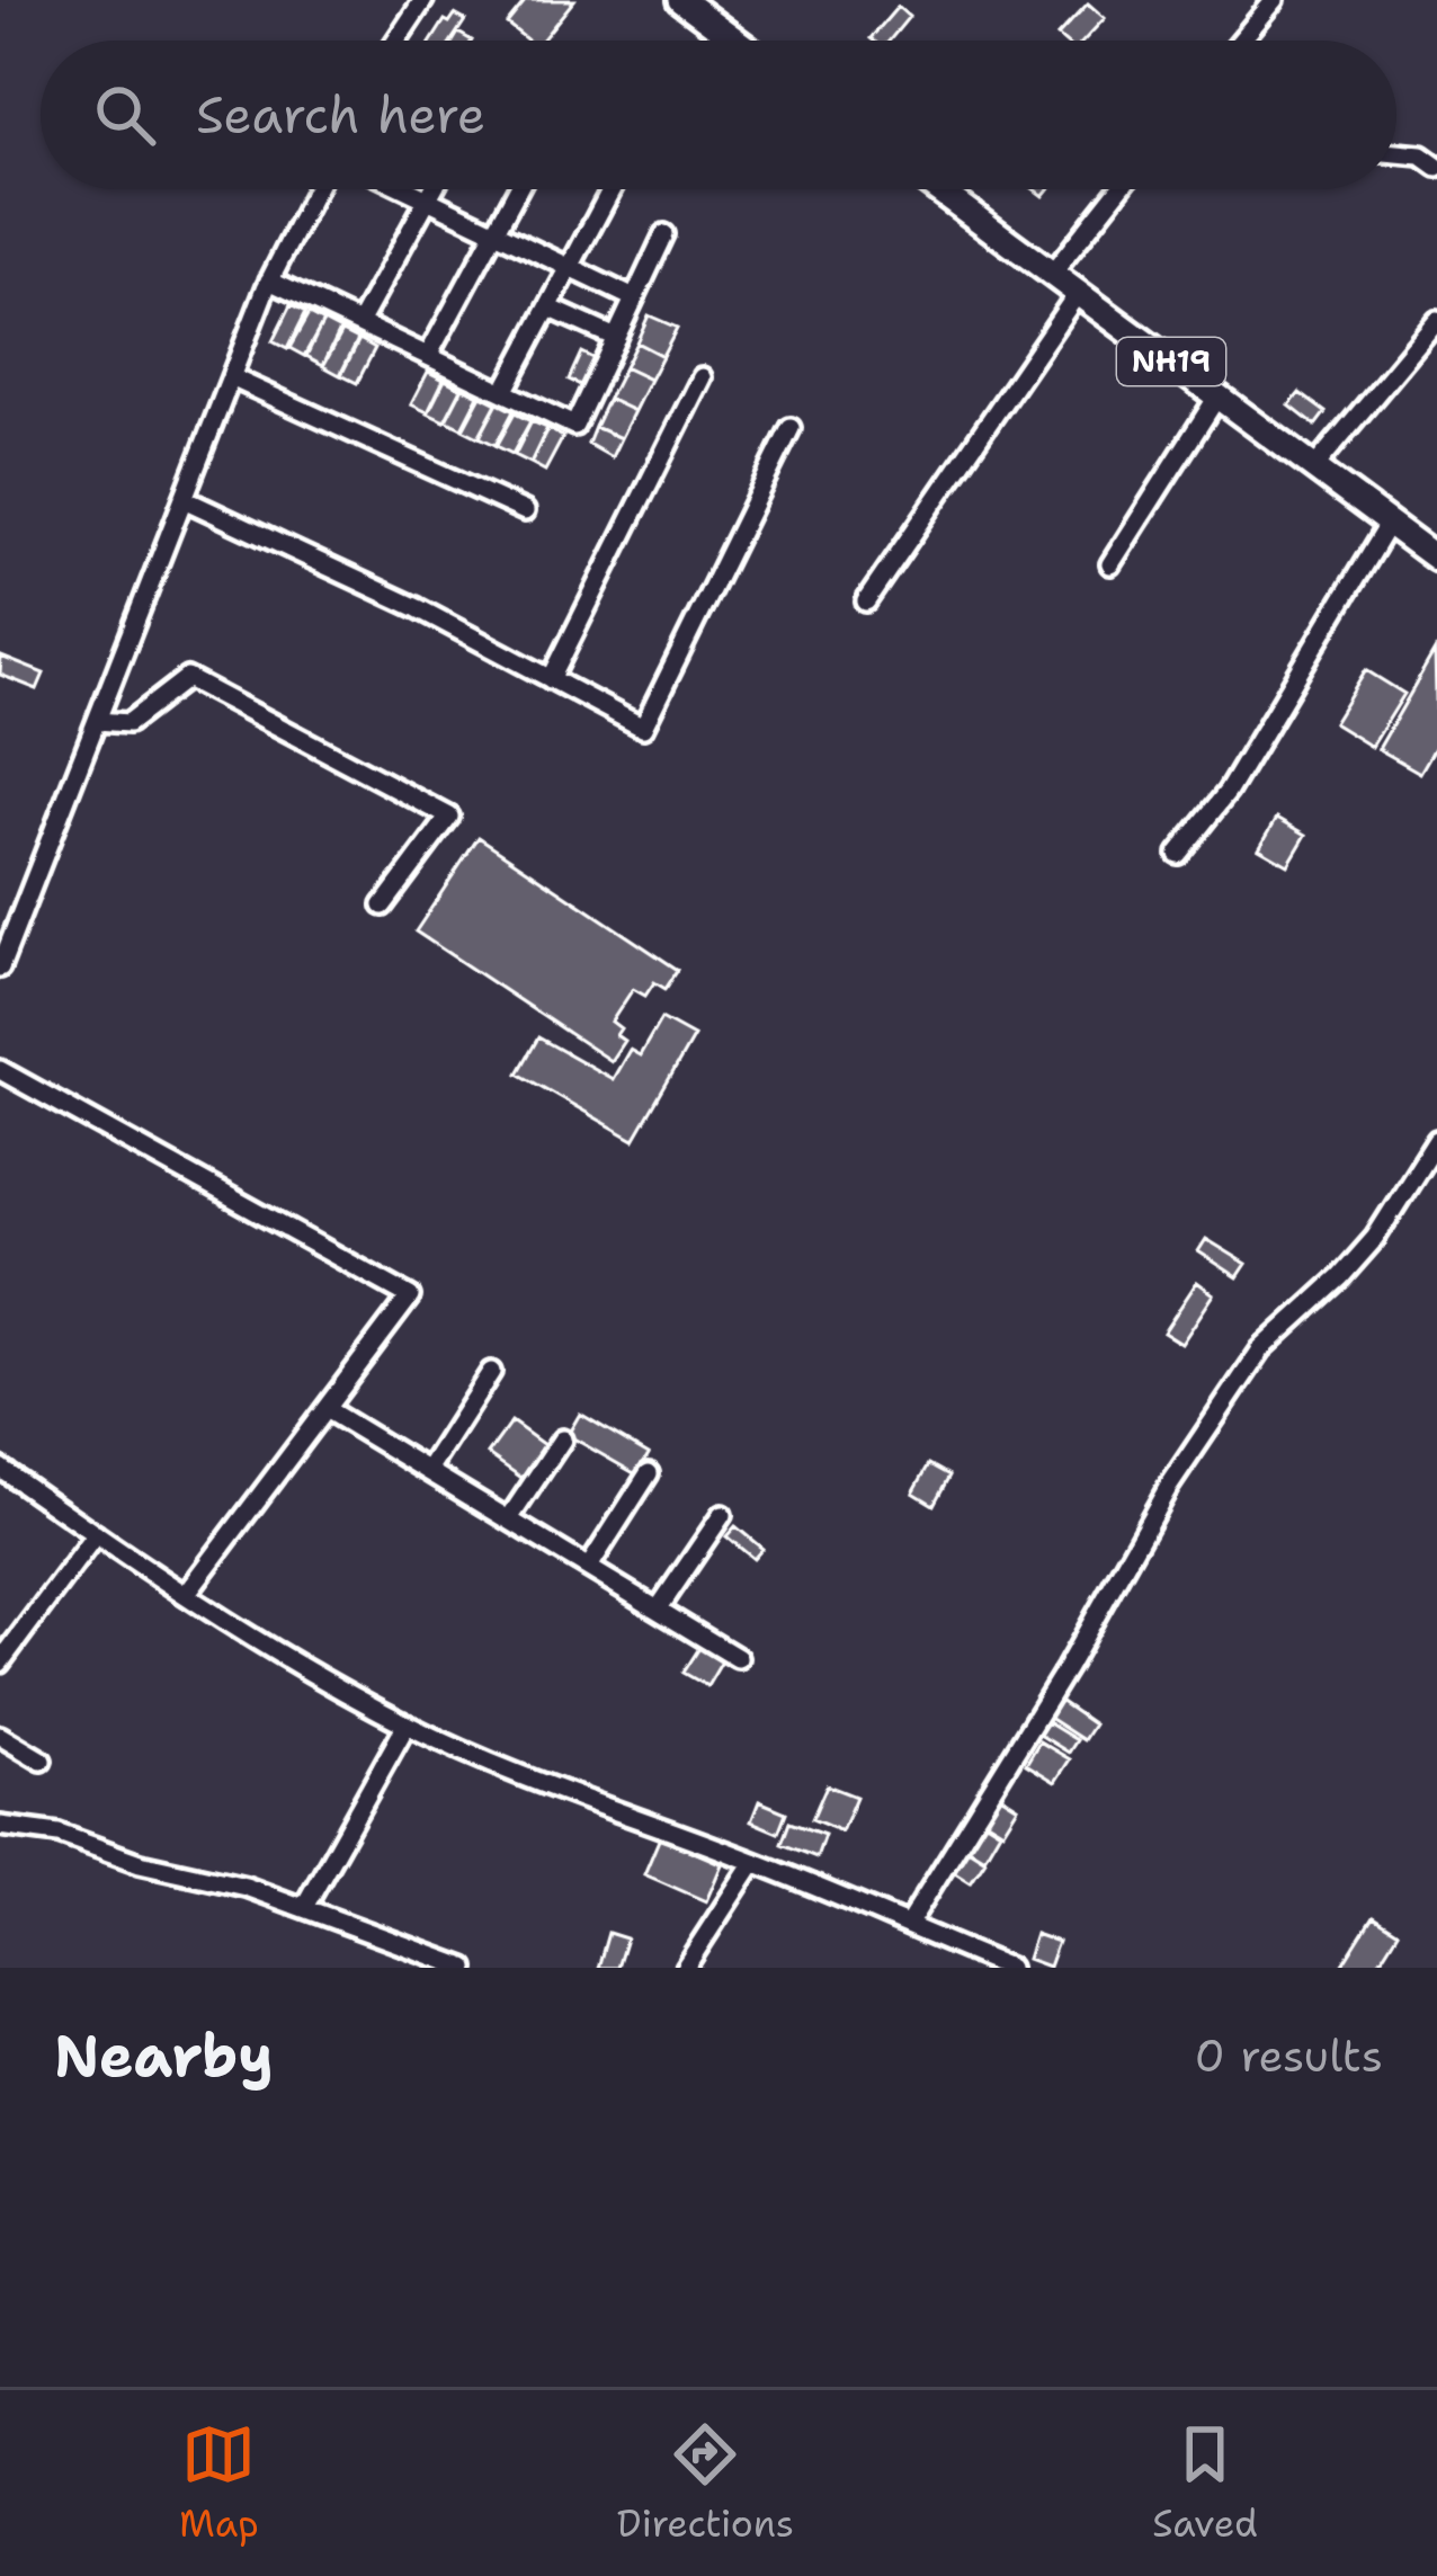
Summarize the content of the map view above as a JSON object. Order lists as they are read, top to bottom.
{
  "streets": {
    "highway": ["NH19"]
  },
  "page": {
    "search": "Search here",
    "heading": ["Nearby", "0 results"],
    "nav": ["Map", "Directions", "Saved"]
  }
}
